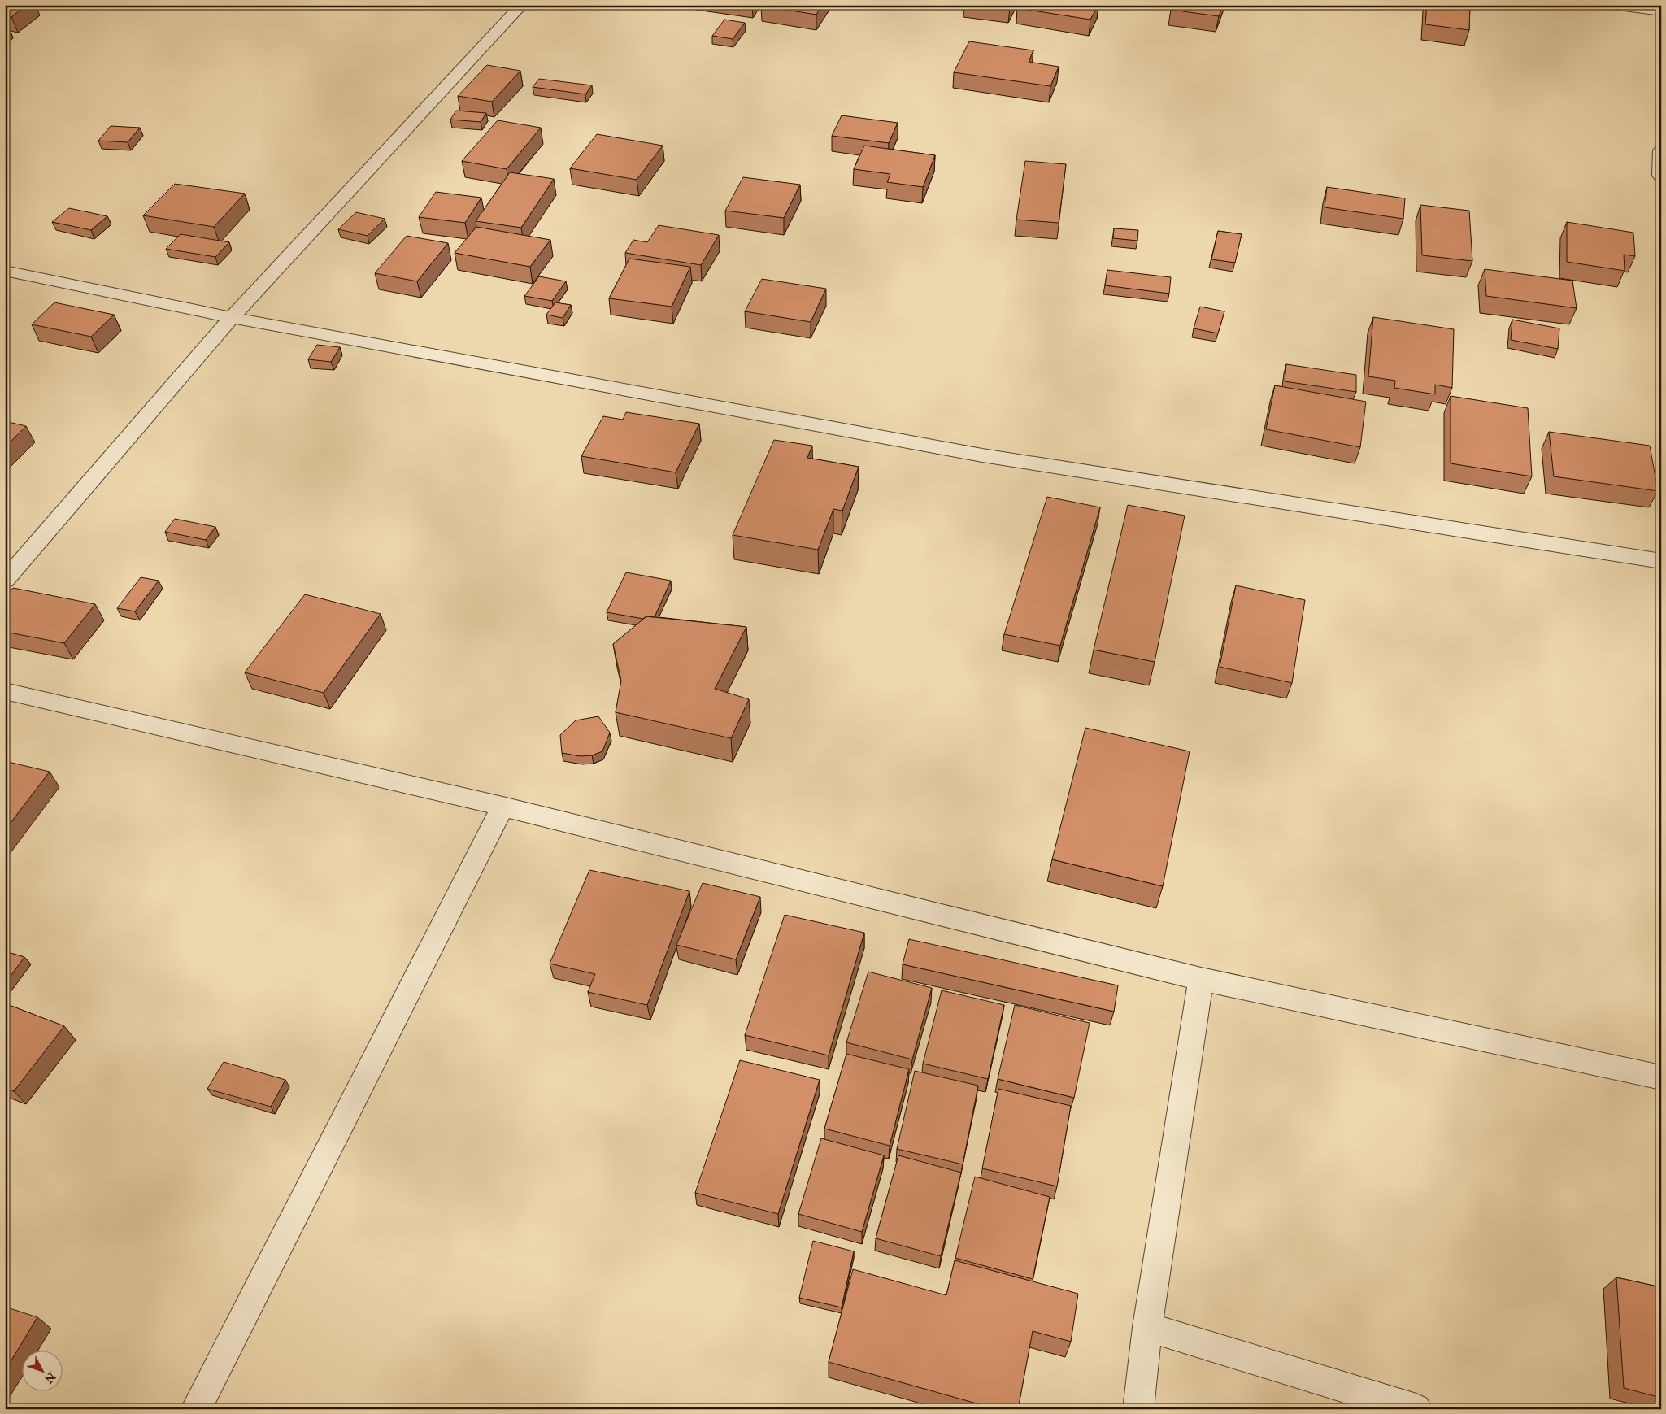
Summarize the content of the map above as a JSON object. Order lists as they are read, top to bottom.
{
  "north": "bottom right"
}
